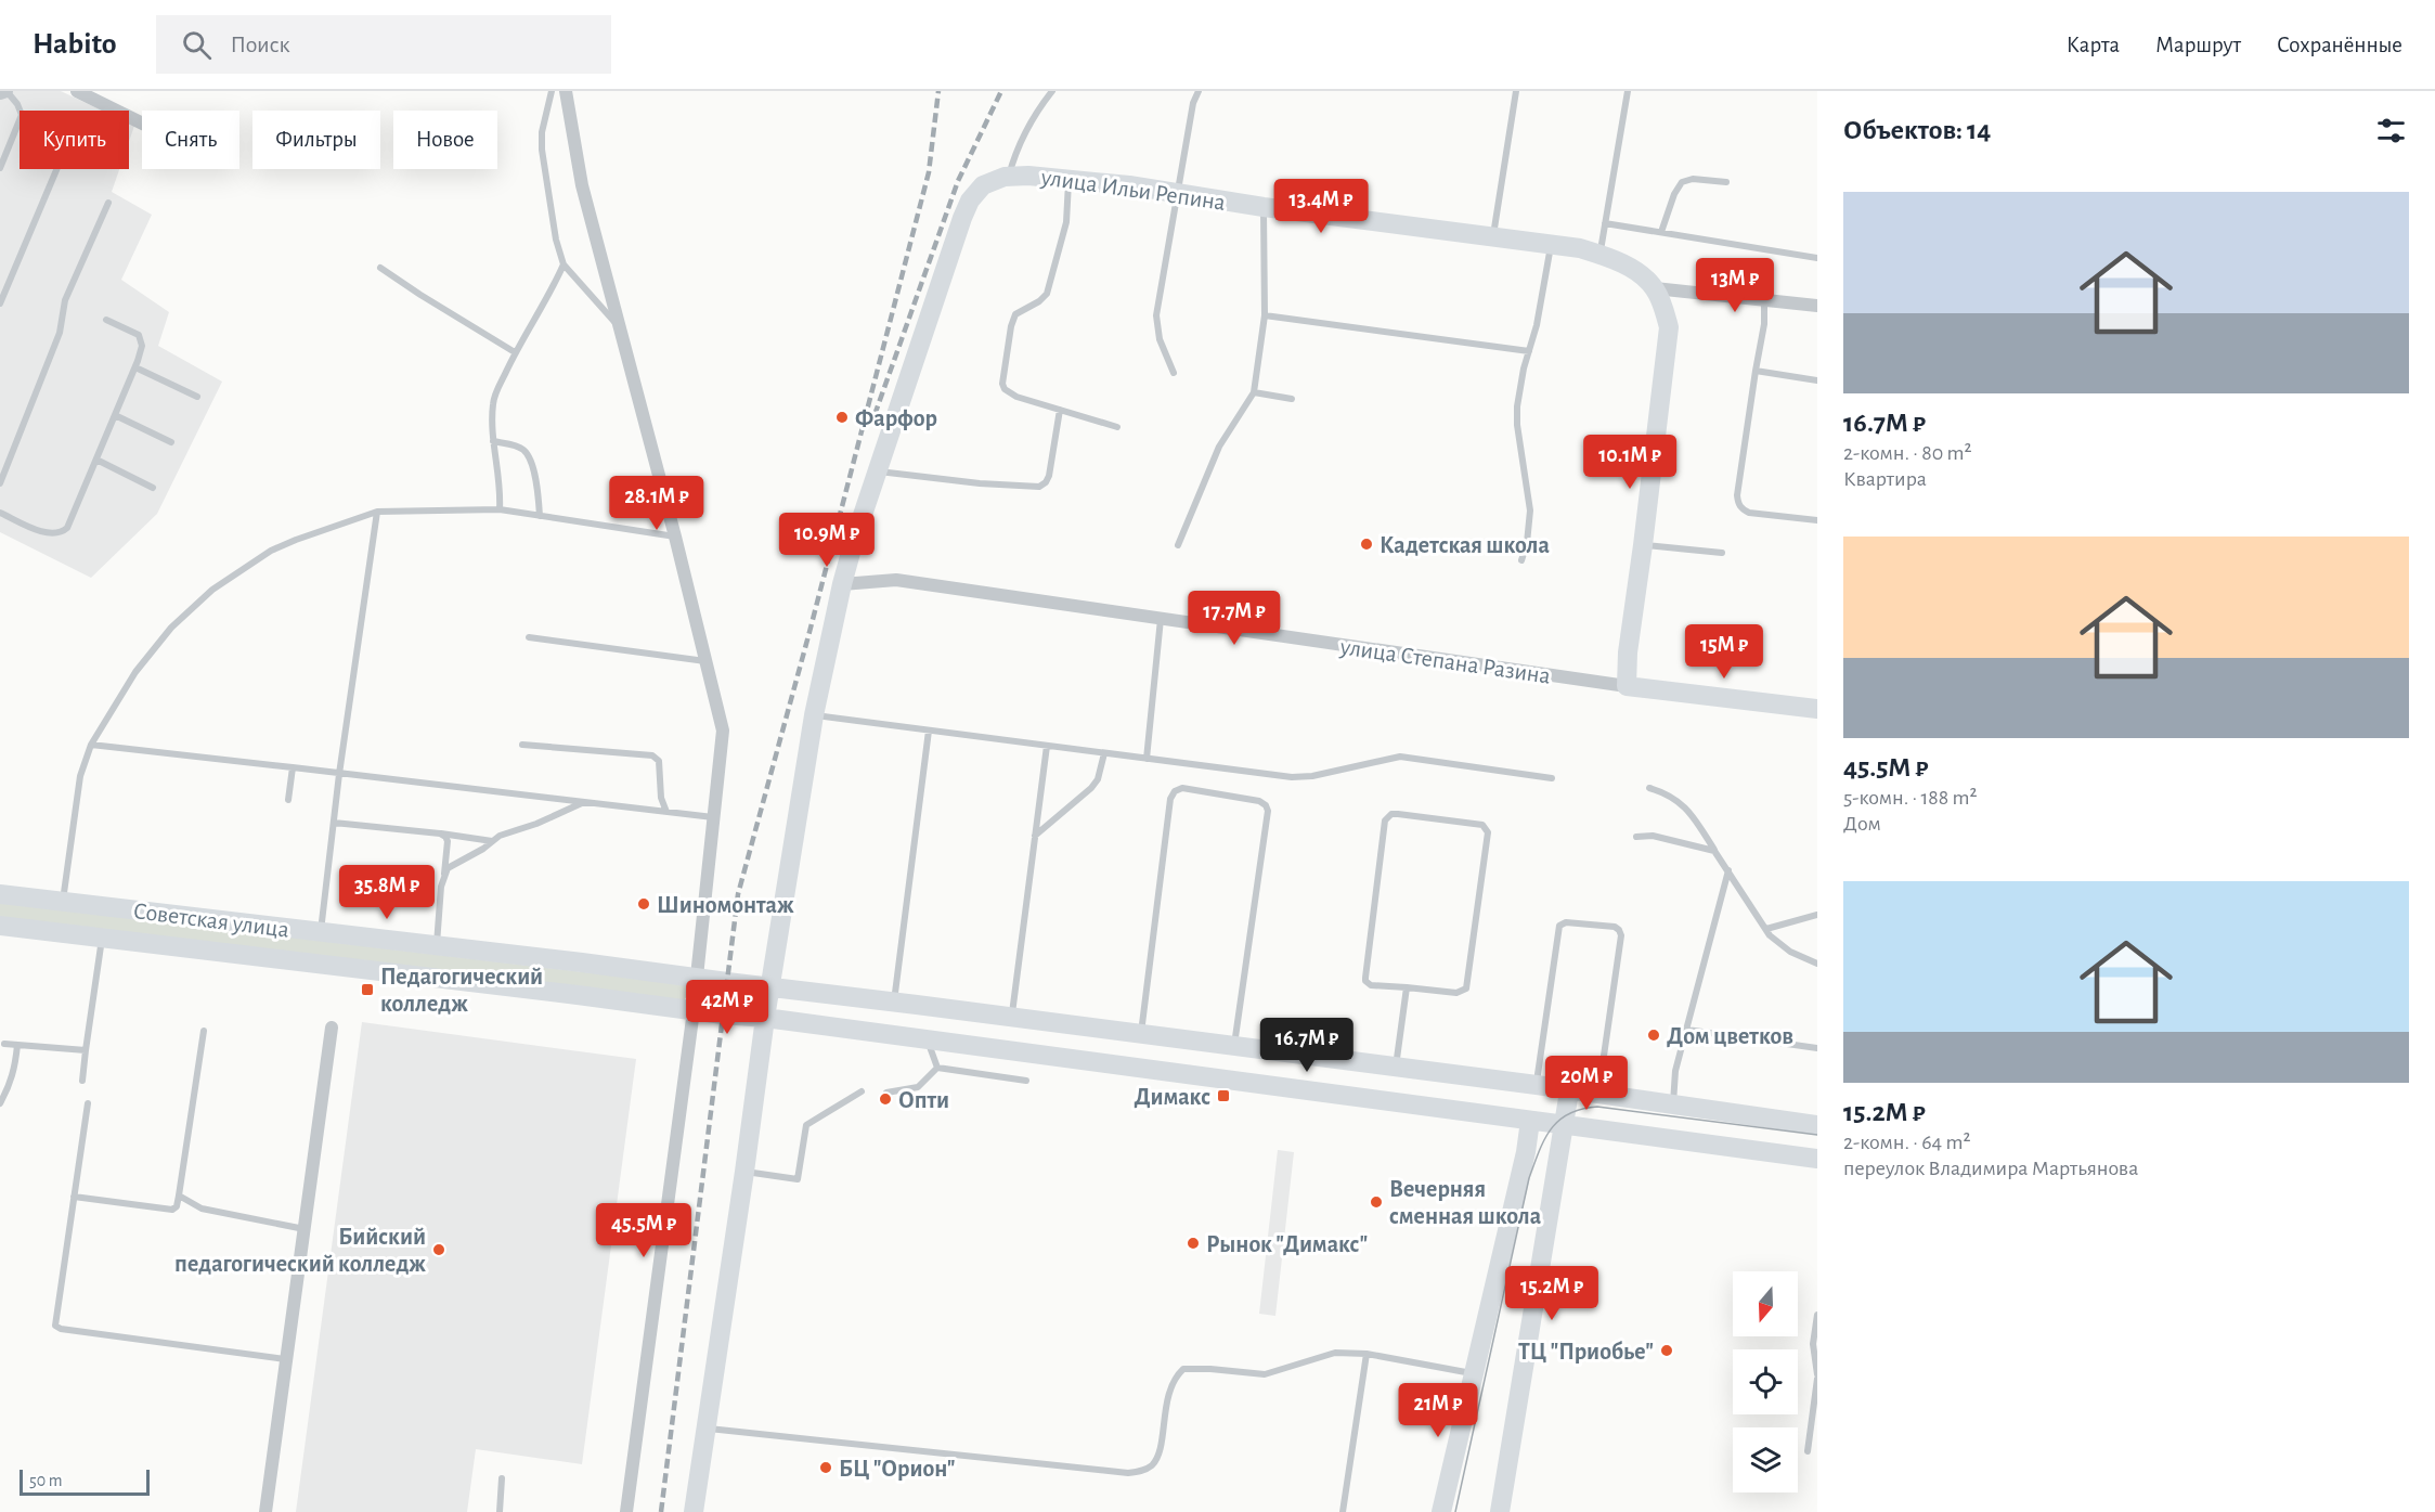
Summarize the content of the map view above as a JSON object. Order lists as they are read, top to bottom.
{
  "streets": {
    "main road": ["улица Ильи Репина", "улица Степана Разина", "Советская улица"]
  },
  "places": {
    "other": [
      "Фарфор",
      "Кадетская школа",
      "Шиномонтаж",
      "Дом цветков",
      "Опти",
      "Вечерняя сменная школа",
      "Рынок \"Димакс\"",
      "Бийский педагогический колледж",
      "ТЦ \"Приобье\"",
      "БЦ \"Орион\""
    ],
    "transit": ["Педагогический колледж", "Димакс"]
  },
  "scale_bar": "50 m",
  "north": "bottom",
  "page": {
    "header": "Habito",
    "search": "Поиск",
    "nav": ["Карта", "Маршрут", "Сохранённые"],
    "heading": "Объектов: 14",
    "chip": [
      "Купить",
      "Снять",
      "Фильтры",
      "Новое"
    ],
    "list": [
      {
        "name": "16.7M ₽",
        "note": "2-комн. · 80 m² · Квартира"
      },
      {
        "name": "45.5M ₽",
        "note": "5-комн. · 188 m² · Дом"
      },
      {
        "name": "15.2M ₽",
        "note": "2-комн. · 64 m² · переулок Владимира Мартьянова"
      }
    ],
    "price": [
      "13.4M ₽",
      "13M ₽",
      "10.1M ₽",
      "28.1M ₽",
      "10.9M ₽",
      "17.7M ₽",
      "15M ₽",
      "35.8M ₽",
      "42M ₽",
      "16.7M ₽",
      "20M ₽",
      "45.5M ₽",
      "15.2M ₽",
      "21M ₽"
    ],
    "scale": "50 m"
  }
}
